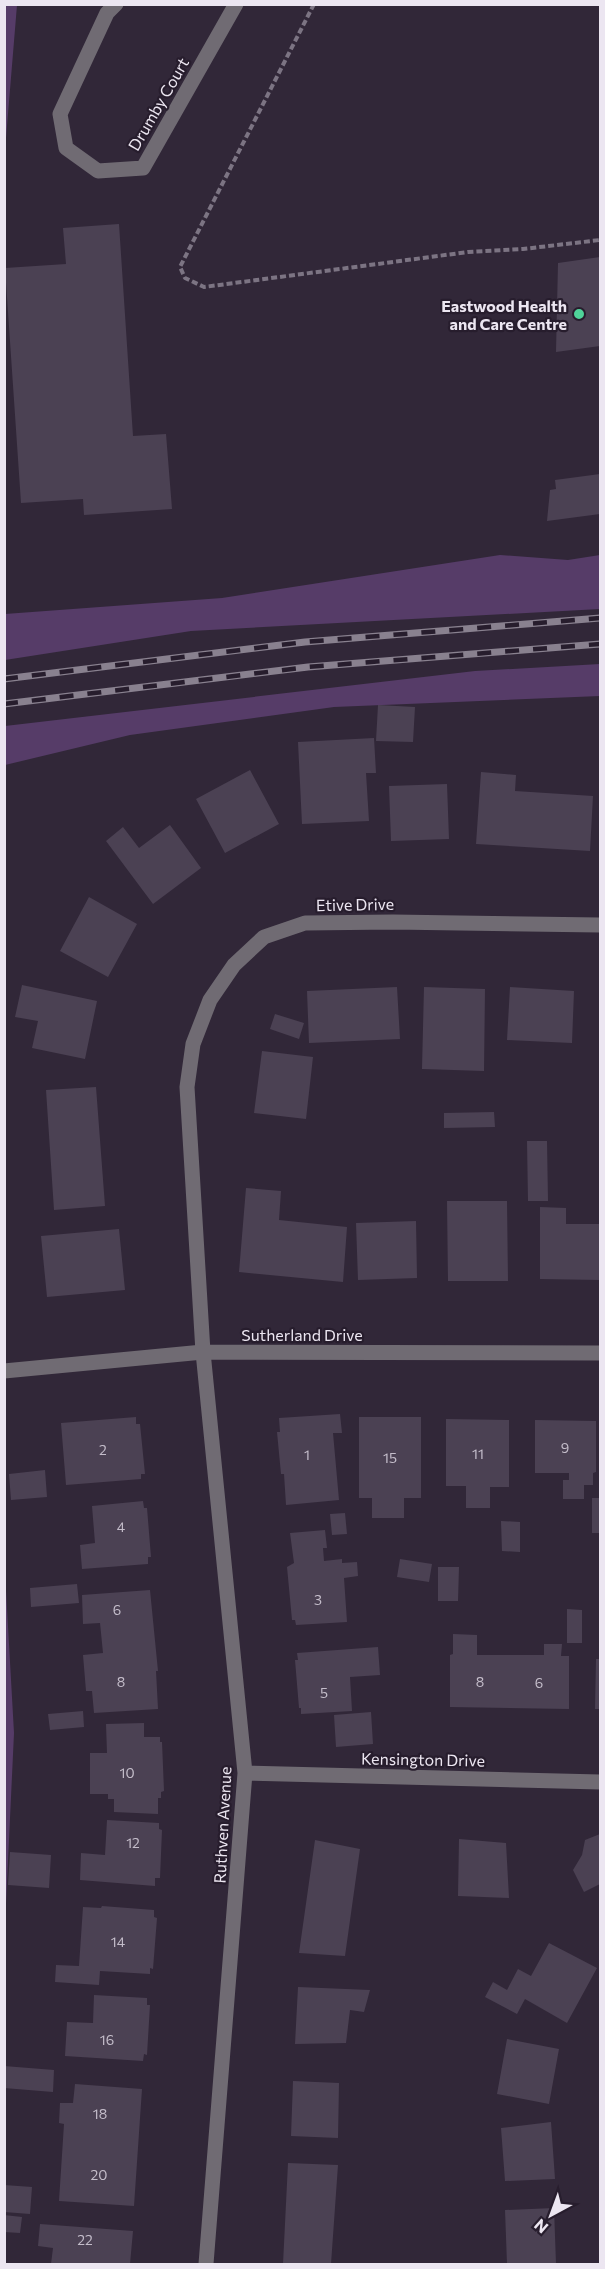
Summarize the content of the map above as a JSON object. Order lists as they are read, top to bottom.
{
  "streets": {
    "street": [
      "Drumby Court",
      "Etive Drive",
      "Sutherland Drive",
      "Kensington Drive",
      "Ruthven Avenue"
    ]
  },
  "crossings": [
    ["Etive Drive", "Sutherland Drive"],
    ["Etive Drive", "Ruthven Avenue"],
    ["Sutherland Drive", "Ruthven Avenue"],
    ["Kensington Drive", "Ruthven Avenue"]
  ],
  "places": ["Eastwood Health and Care Centre"],
  "house_numbers": [
    "9",
    "2",
    "11",
    "1",
    "15",
    "4",
    "3",
    "6",
    "8",
    "8",
    "6",
    "5",
    "10",
    "12",
    "14",
    "16",
    "18",
    "20",
    "22"
  ],
  "north": "bottom left"
}
